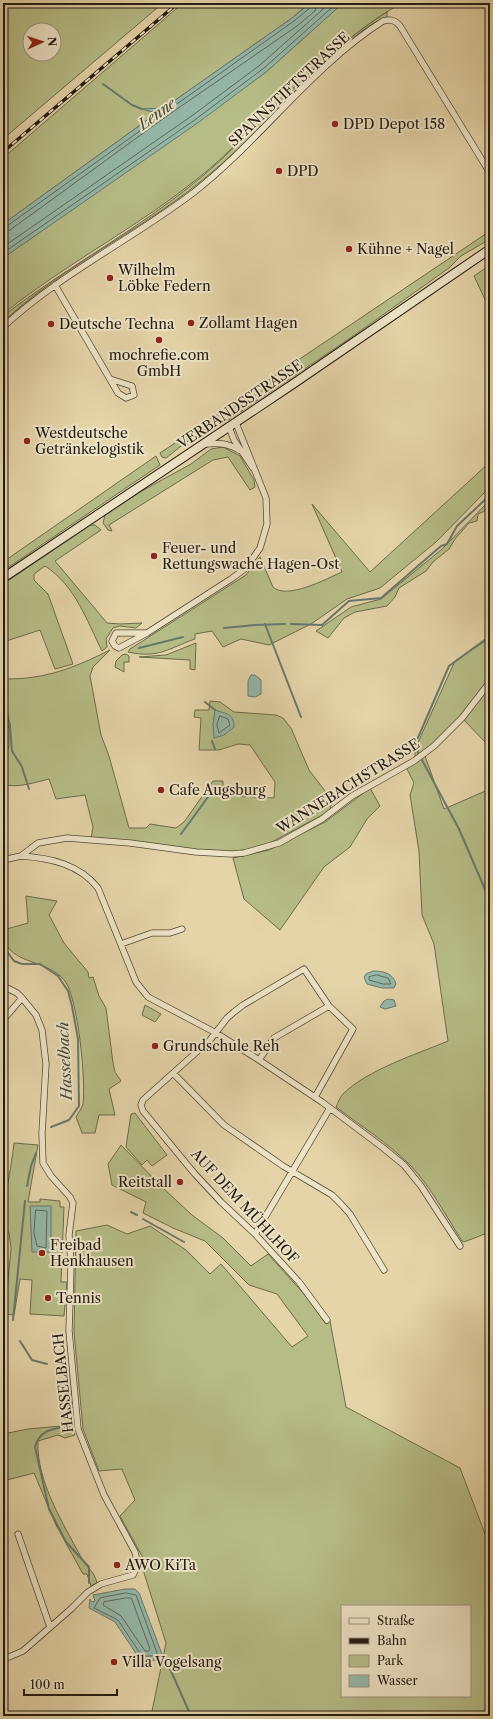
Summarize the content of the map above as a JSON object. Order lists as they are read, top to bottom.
{
  "streets": {
    "main road": ["VERBANDSSTRASSE"],
    "street": [
      "SPANNSTIFTSTRASSE",
      "WANNEBACHSTRASSE",
      "AUF DEM MÜHLHOF",
      "HASSELBACH"
    ]
  },
  "water": ["Lenne", "Hasselbach"],
  "places": [
    "DPD Depot 158",
    "DPD",
    "Kühne + Nagel",
    "Wilhelm Löbke Federn",
    "Zollamt Hagen",
    "Deutsche Techna",
    "mochrefie.com GmbH",
    "Westdeutsche Getränkelogistik",
    "Feuer- und Rettungswache Hagen-Ost",
    "Cafe Augsburg",
    "Grundschule Reh",
    "Reitstall",
    "Freibad Henkhausen",
    "Tennis",
    "AWO KiTa",
    "Villa Vogelsang"
  ],
  "legend": [
    "Straße",
    "Bahn",
    "Park",
    "Wasser"
  ],
  "scale_bar": "100 m",
  "north": "right"
}
